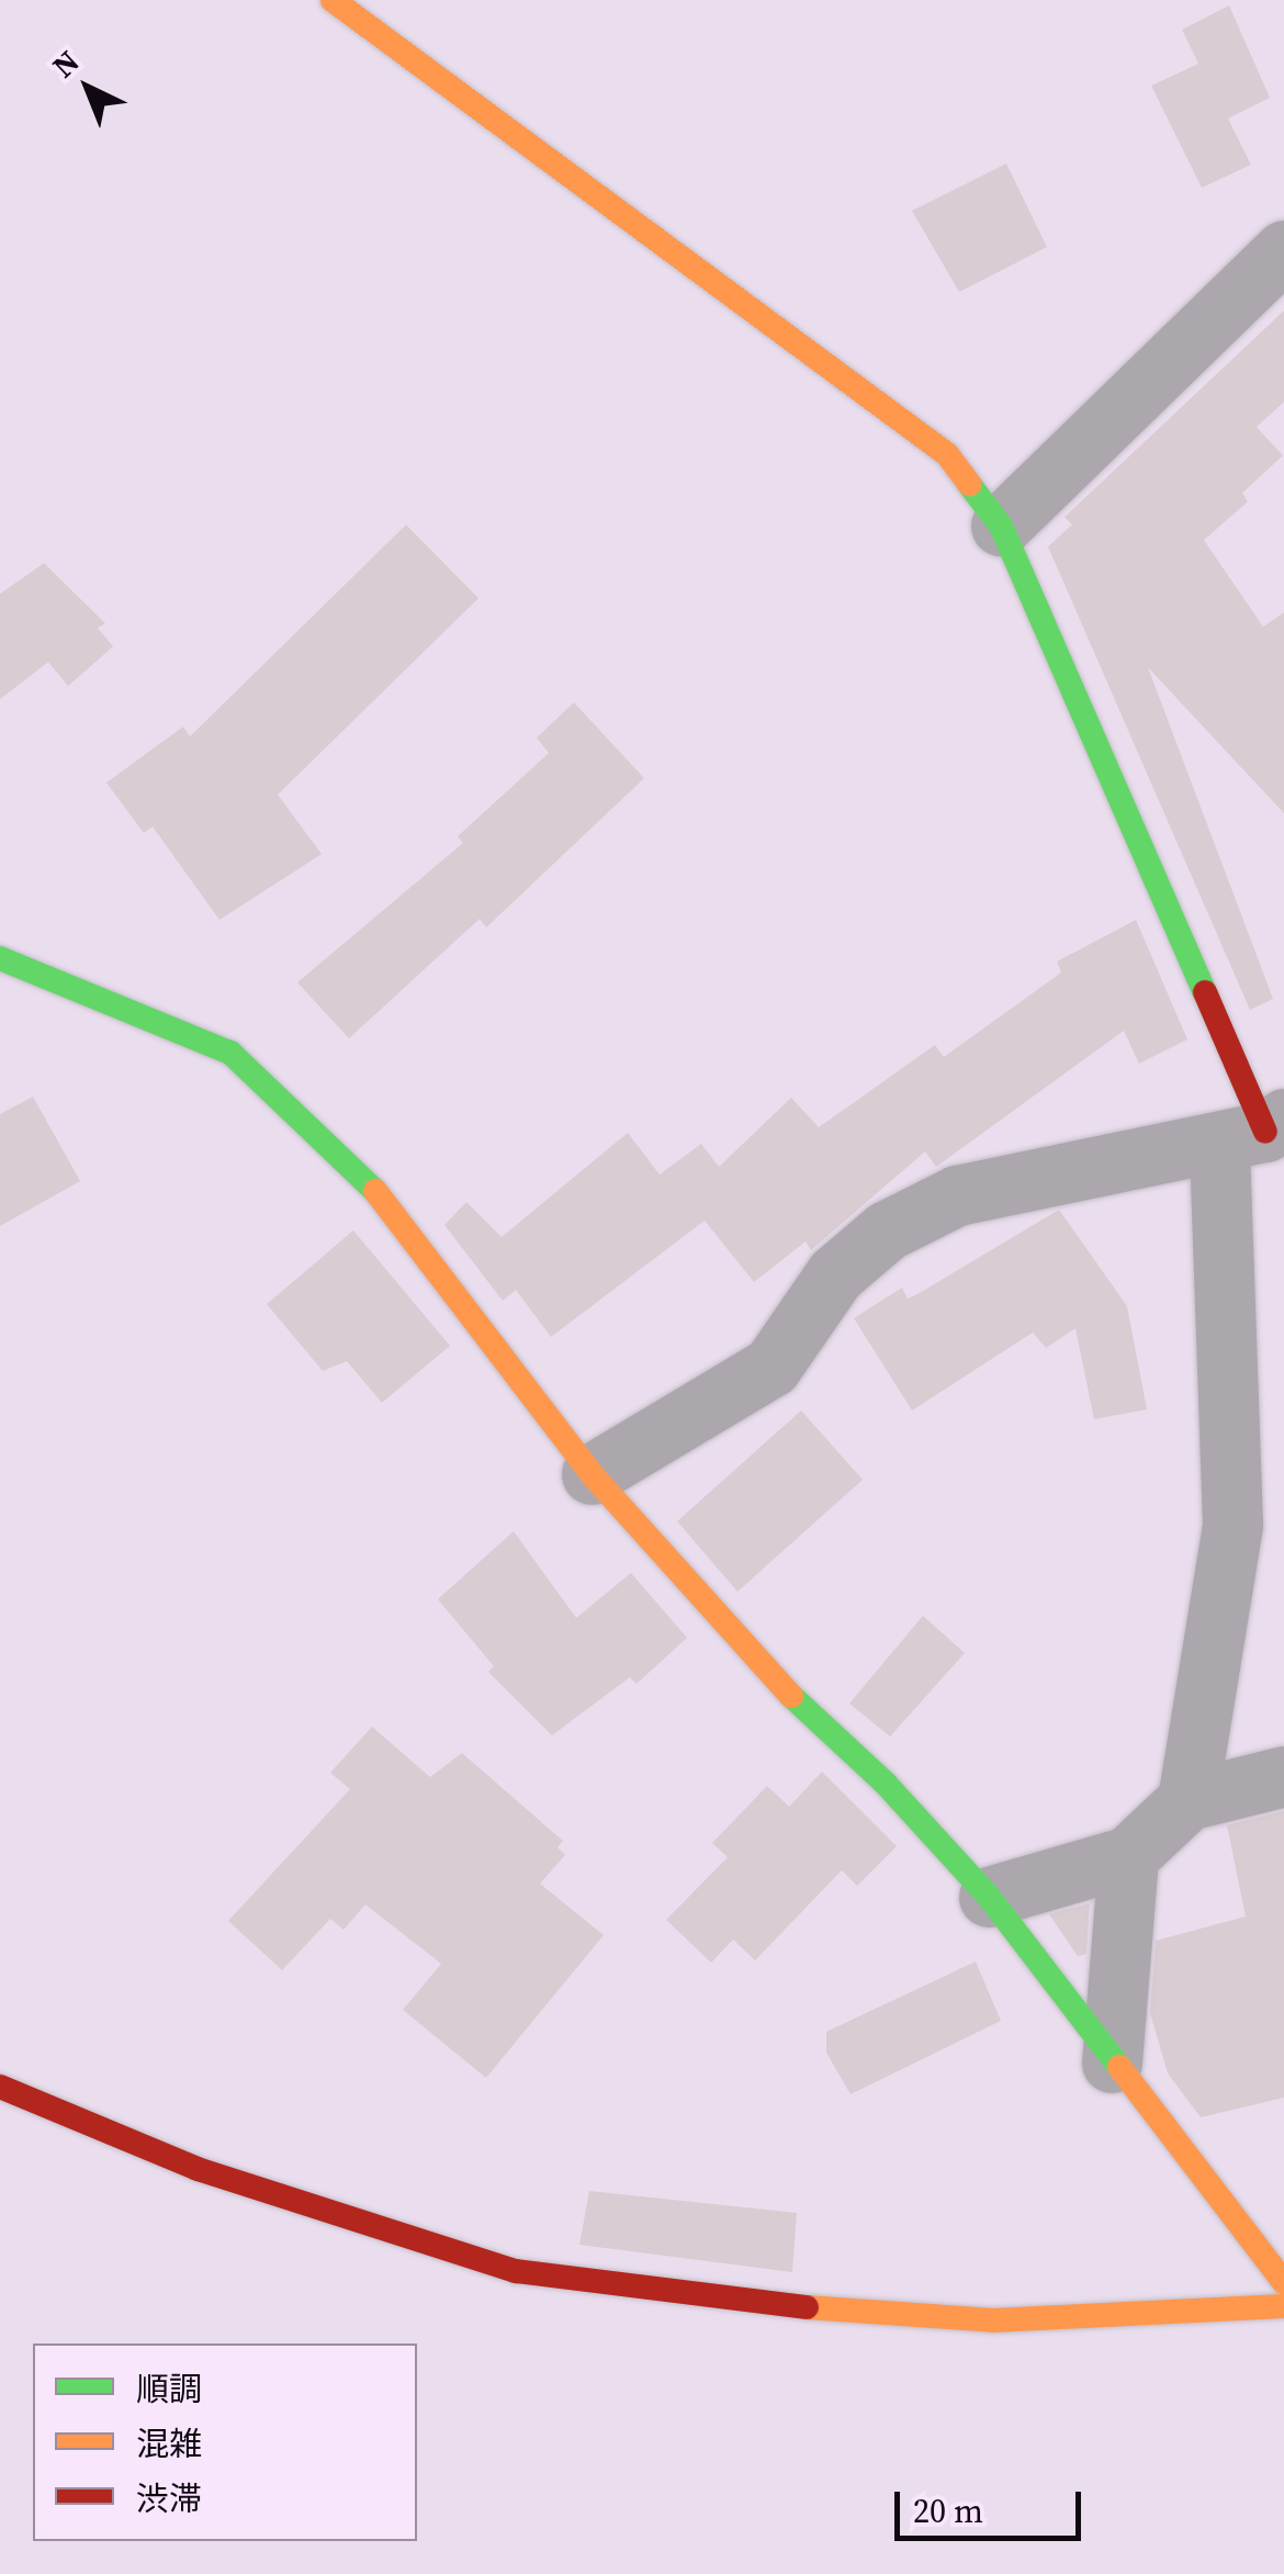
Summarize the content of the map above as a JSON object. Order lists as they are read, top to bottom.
{
  "legend": ["順調", "混雑", "渋滞"],
  "scale_bar": "20 m",
  "north": "top left"
}
